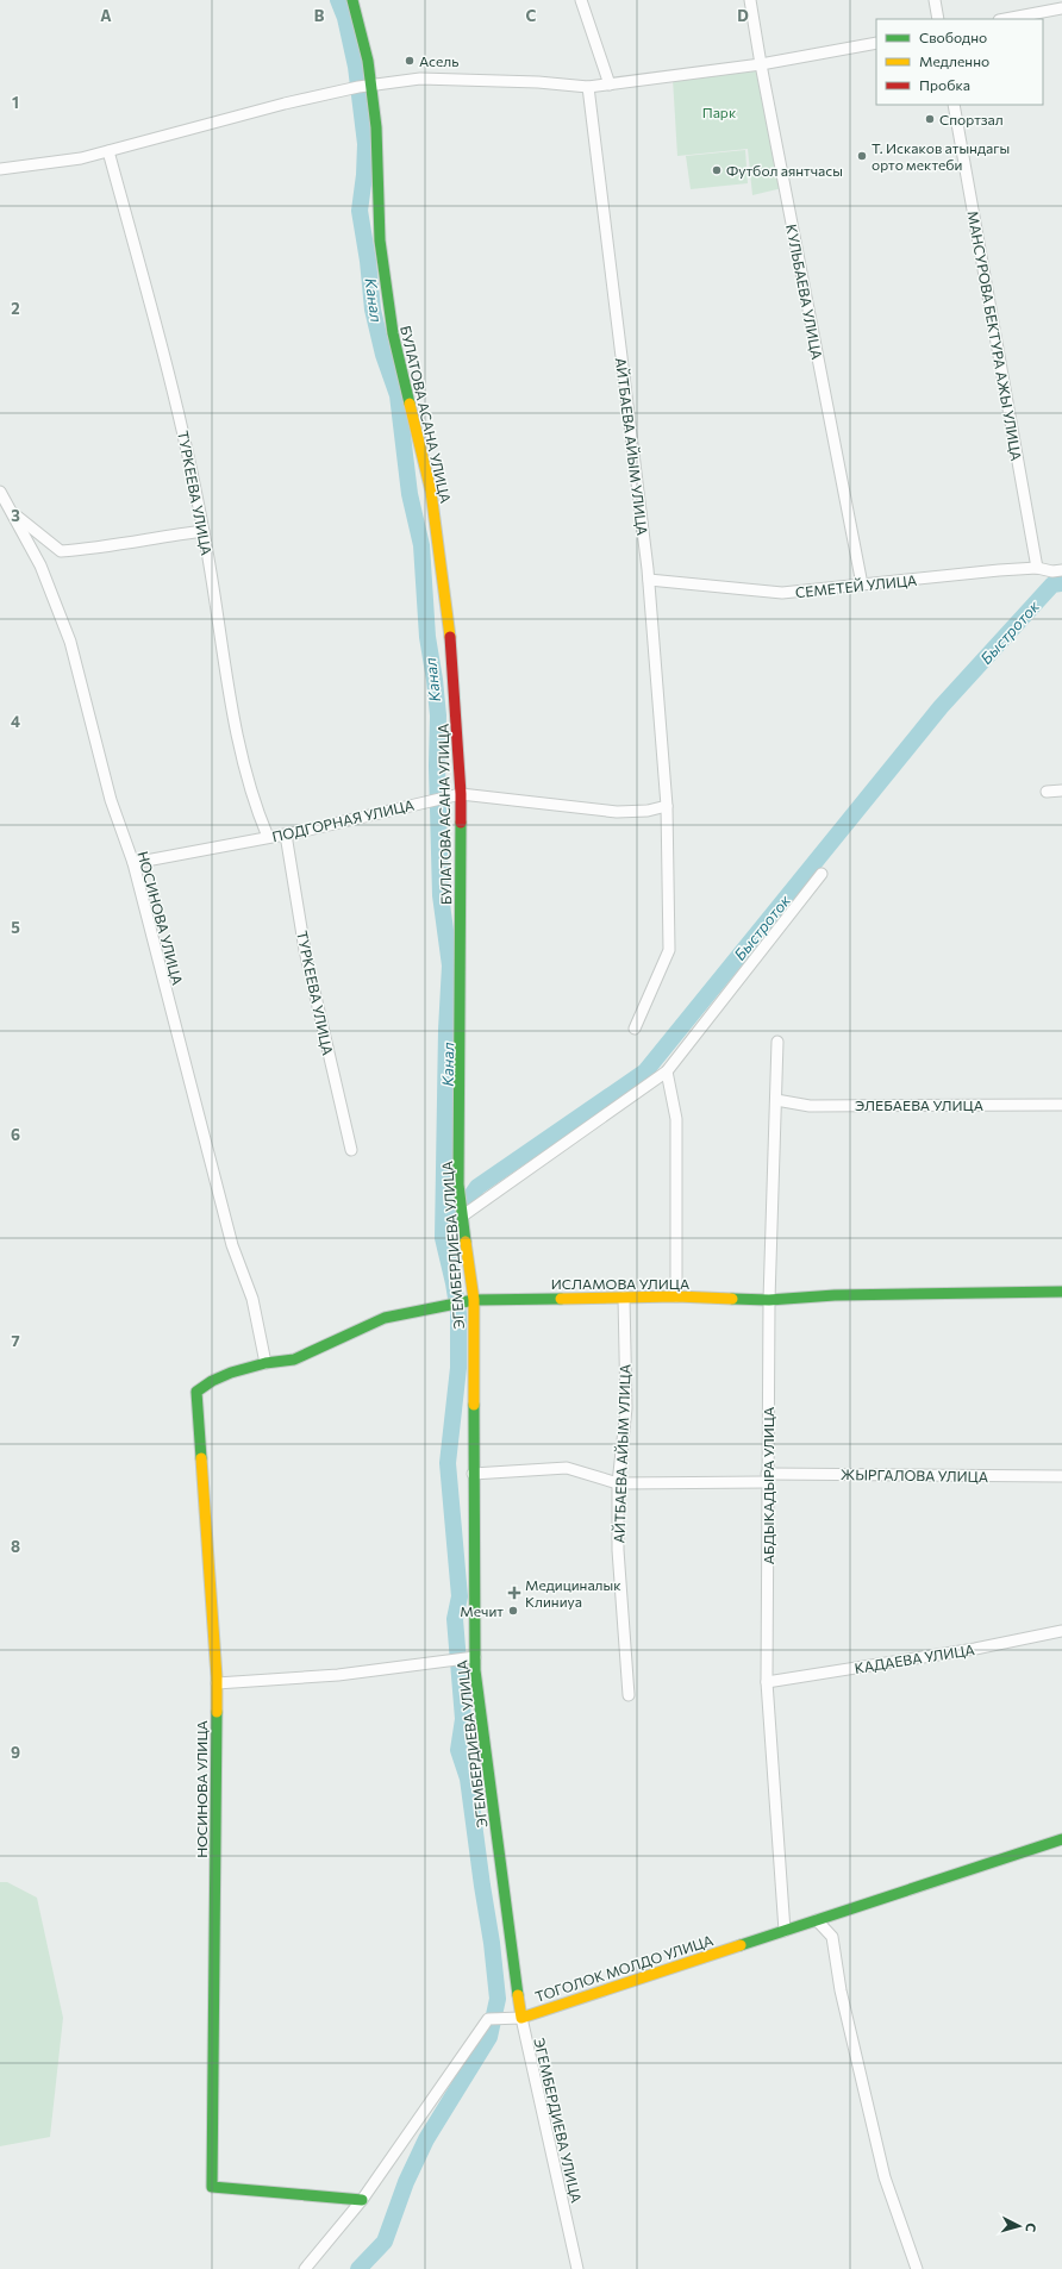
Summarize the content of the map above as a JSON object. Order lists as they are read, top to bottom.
{
  "streets": {
    "street": [
      "КУЛЬБАЕВА УЛИЦА",
      "МАНСУРОВА БЕКТУРА АЖЫ УЛИЦА",
      "БУЛАТОВА АСАНА УЛИЦА",
      "АЙТБАЕВА АЙЫМ УЛИЦА",
      "ТУРКЕЕВА УЛИЦА",
      "СЕМЕТЕЙ УЛИЦА",
      "ПОДГОРНАЯ УЛИЦА",
      "НОСИНОВА УЛИЦА",
      "ЭЛЕБАЕВА УЛИЦА",
      "ЭГЕМБЕРДИЕВА УЛИЦА",
      "ИСЛАМОВА УЛИЦА",
      "ЖЫРГАЛОВА УЛИЦА",
      "АБДЫКАДЫРА УЛИЦА",
      "КАДАЕВА УЛИЦА",
      "ТОГОЛОК МОЛДО УЛИЦА"
    ]
  },
  "crossings": [
    ["КУЛЬБАЕВА УЛИЦА", "СЕМЕТЕЙ УЛИЦА"],
    ["МАНСУРОВА БЕКТУРА АЖЫ УЛИЦА", "СЕМЕТЕЙ УЛИЦА"],
    ["БУЛАТОВА АСАНА УЛИЦА", "ПОДГОРНАЯ УЛИЦА"],
    ["БУЛАТОВА АСАНА УЛИЦА", "ЭГЕМБЕРДИЕВА УЛИЦА"],
    ["АЙТБАЕВА АЙЫМ УЛИЦА", "СЕМЕТЕЙ УЛИЦА"],
    ["АЙТБАЕВА АЙЫМ УЛИЦА", "ПОДГОРНАЯ УЛИЦА"],
    ["АЙТБАЕВА АЙЫМ УЛИЦА", "ИСЛАМОВА УЛИЦА"],
    ["АЙТБАЕВА АЙЫМ УЛИЦА", "ЖЫРГАЛОВА УЛИЦА"],
    ["ТУРКЕЕВА УЛИЦА", "ПОДГОРНАЯ УЛИЦА"],
    ["ПОДГОРНАЯ УЛИЦА", "НОСИНОВА УЛИЦА"],
    ["НОСИНОВА УЛИЦА", "ИСЛАМОВА УЛИЦА"],
    ["НОСИНОВА УЛИЦА", "ТОГОЛОК МОЛДО УЛИЦА"],
    ["ЭЛЕБАЕВА УЛИЦА", "АБДЫКАДЫРА УЛИЦА"],
    ["ЭГЕМБЕРДИЕВА УЛИЦА", "ИСЛАМОВА УЛИЦА"],
    ["ЭГЕМБЕРДИЕВА УЛИЦА", "ЖЫРГАЛОВА УЛИЦА"],
    ["ЭГЕМБЕРДИЕВА УЛИЦА", "ТОГОЛОК МОЛДО УЛИЦА"],
    ["ИСЛАМОВА УЛИЦА", "АБДЫКАДЫРА УЛИЦА"],
    ["ЖЫРГАЛОВА УЛИЦА", "АБДЫКАДЫРА УЛИЦА"],
    ["АБДЫКАДЫРА УЛИЦА", "КАДАЕВА УЛИЦА"],
    ["АБДЫКАДЫРА УЛИЦА", "ТОГОЛОК МОЛДО УЛИЦА"]
  ],
  "water": ["Канал", "Быстроток"],
  "parks": ["Парк"],
  "places": {
    "other": [
      "Асель",
      "Спортзал",
      "Т. Искаков атындагы орто мектеби",
      "Футбол аянтчасы",
      "Мечит"
    ],
    "health": ["Медициналык Клиниуа"]
  },
  "legend": ["Свободно", "Медленно", "Пробка"],
  "north": "right",
  "grid": {
    "columns": [
      "A",
      "B",
      "C",
      "D"
    ],
    "rows": [
      "1",
      "2",
      "3",
      "4",
      "5",
      "6",
      "7",
      "8",
      "9"
    ]
  }
}
